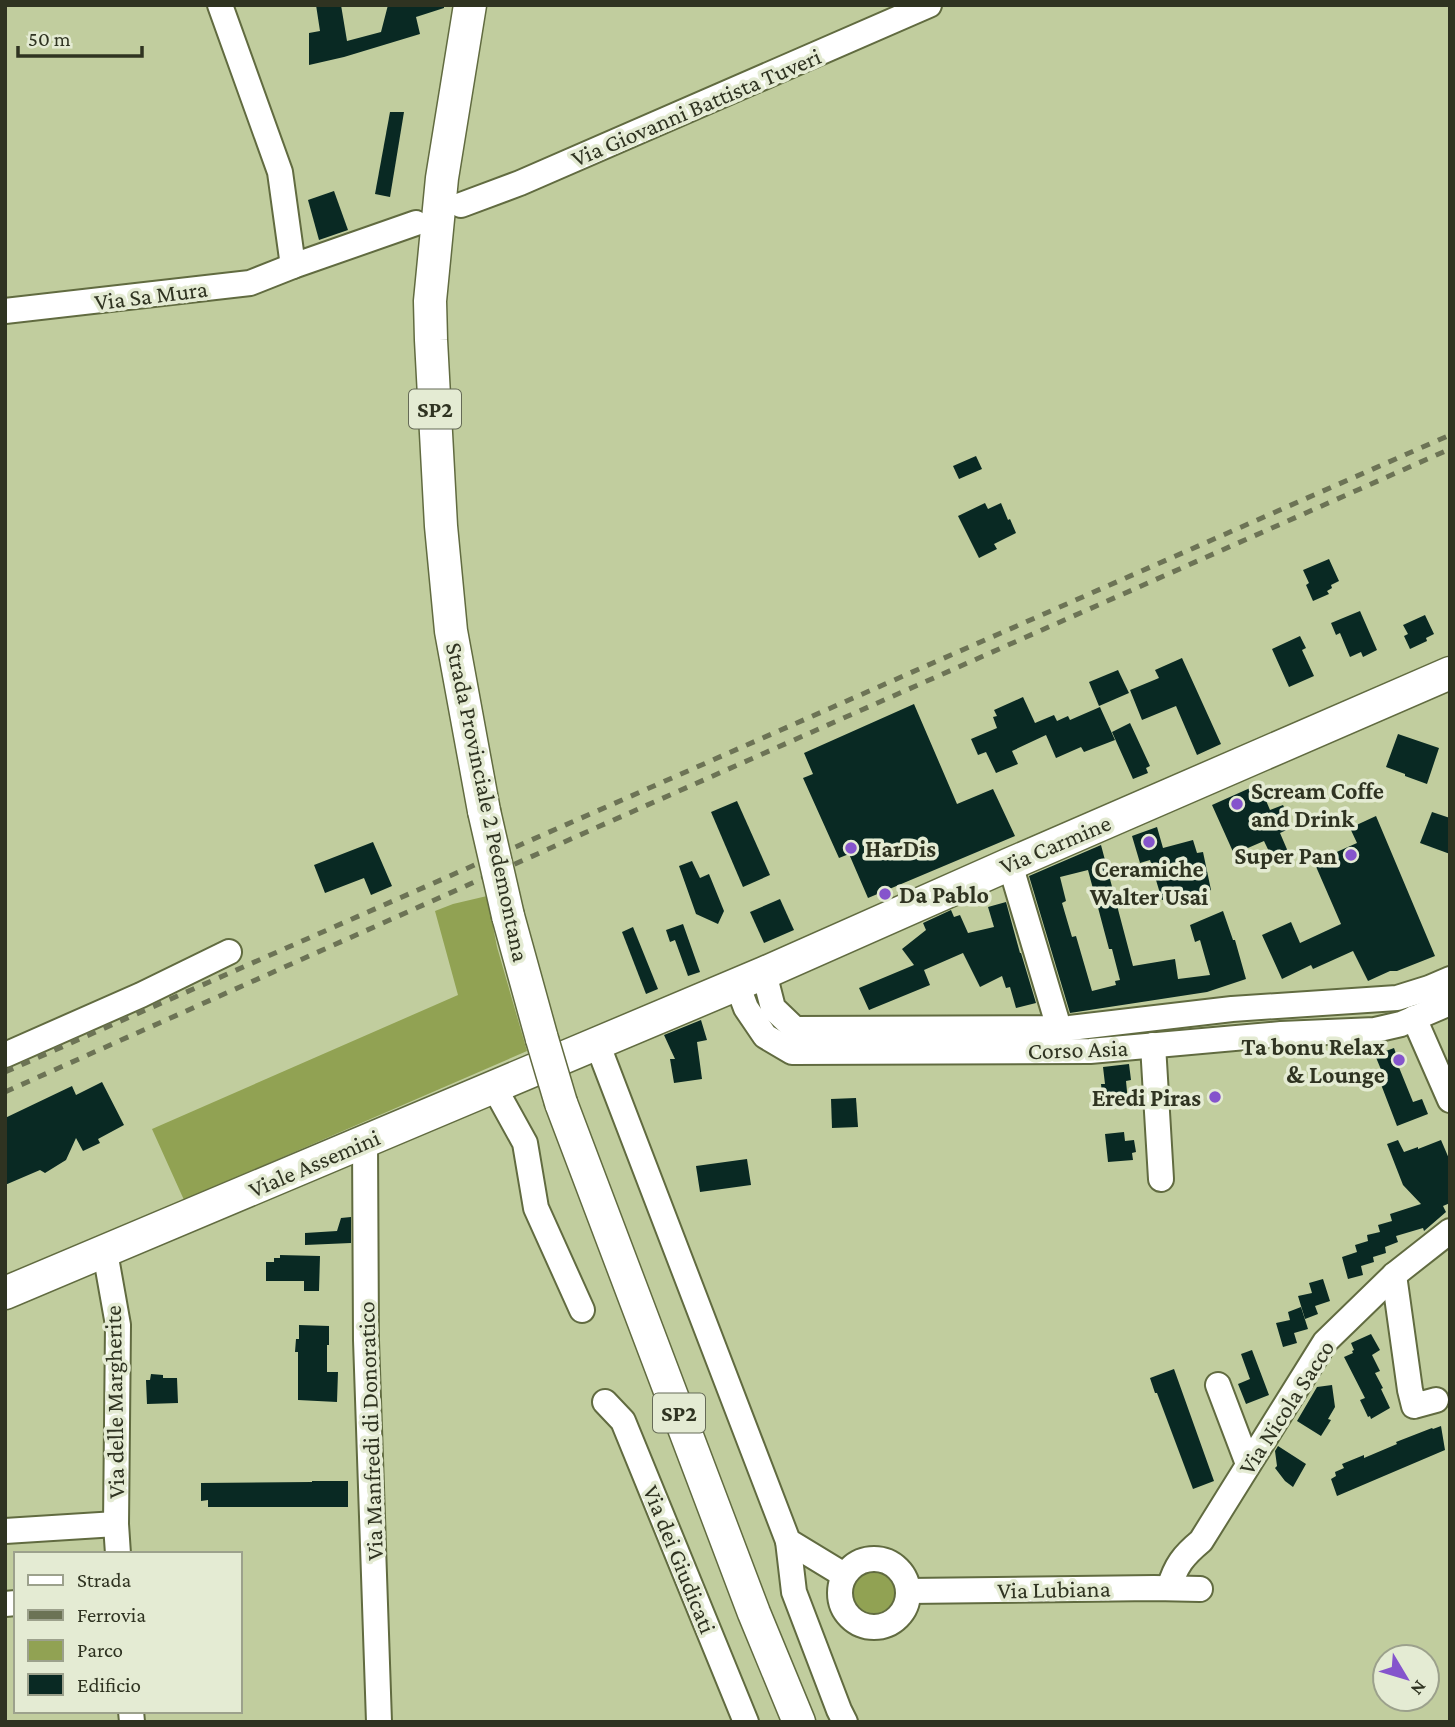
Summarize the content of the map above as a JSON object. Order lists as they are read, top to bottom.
{
  "streets": {
    "main road": [
      "SP2",
      "Strada Provinciale 2 Pedemontana",
      "Via Carmine",
      "Viale Assemini"
    ],
    "street": [
      "Via Giovanni Battista Tuveri",
      "Via Sa Mura",
      "Corso Asia",
      "Via delle Margherite",
      "Via Nicola Sacco",
      "Via Manfredi di Donoratico",
      "Via dei Giudicati",
      "Via Lubiana"
    ]
  },
  "crossings": [
    ["Via Carmine", "Corso Asia"],
    ["Via Carmine", "Viale Assemini"],
    ["Viale Assemini", "Via delle Margherite"],
    ["Viale Assemini", "Via Manfredi di Donoratico"],
    ["Via Nicola Sacco", "Via Lubiana"]
  ],
  "places": [
    "Scream Coffe and Drink",
    "Ceramiche Walter Usai",
    "HarDis",
    "Super Pan",
    "Da Pablo",
    "Ta bonu Relax & Lounge",
    "Eredi Piras"
  ],
  "legend": [
    "Strada",
    "Ferrovia",
    "Parco",
    "Edificio"
  ],
  "scale_bar": "50 m",
  "north": "bottom right"
}
